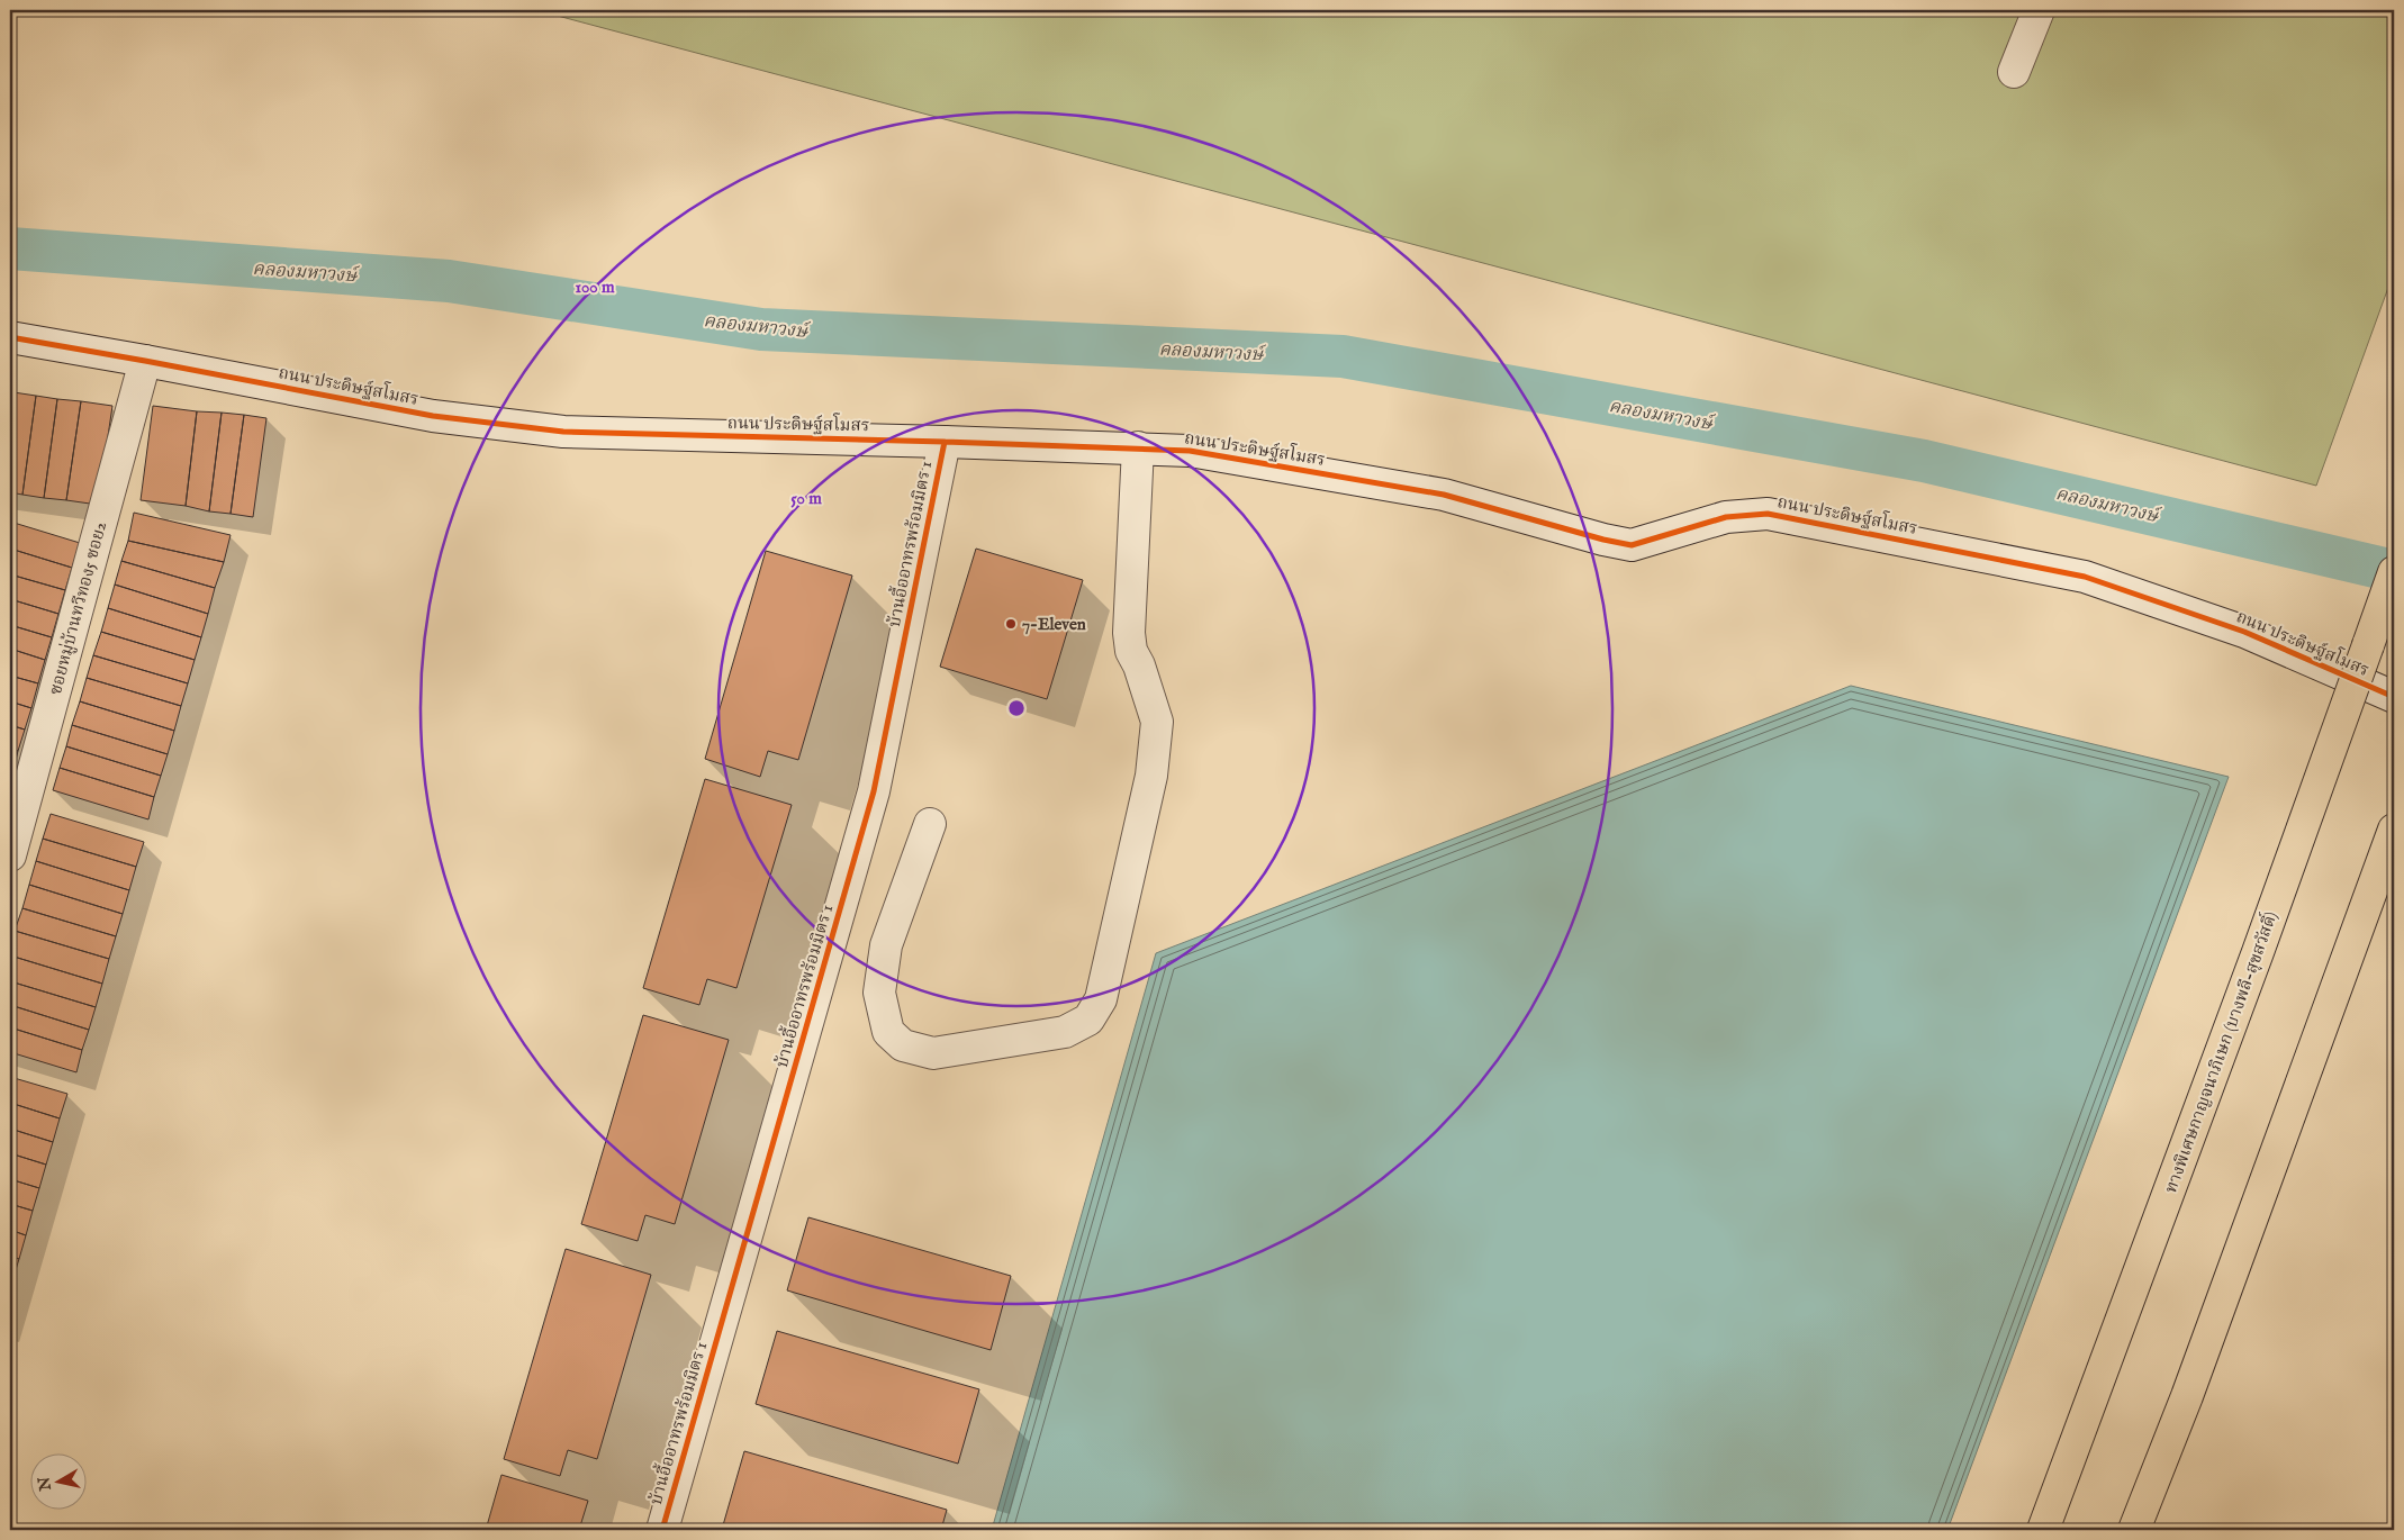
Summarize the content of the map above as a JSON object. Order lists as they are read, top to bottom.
{
  "streets": {
    "highway": ["ทางพิเศษกาญจนาภิเษก (บางพลี-สุขสวัสดิ์)"],
    "street": ["ถนน ประดิษฐ์สโมสร", "บ้านอื้ออาทรพร้อมมิตร 1", "ซอยหมู่บ้านทวีทอง5 ซอย2"]
  },
  "crossings": [
    ["ถนน ประดิษฐ์สโมสร", "บ้านอื้ออาทรพร้อมมิตร 1"],
    ["ถนน ประดิษฐ์สโมสร", "ซอยหมู่บ้านทวีทอง5 ซอย2"]
  ],
  "water": ["คลองมหาวงษ์"],
  "places": ["7-Eleven"],
  "north": "left",
  "rings": ["100 m", "50 m"]
}
